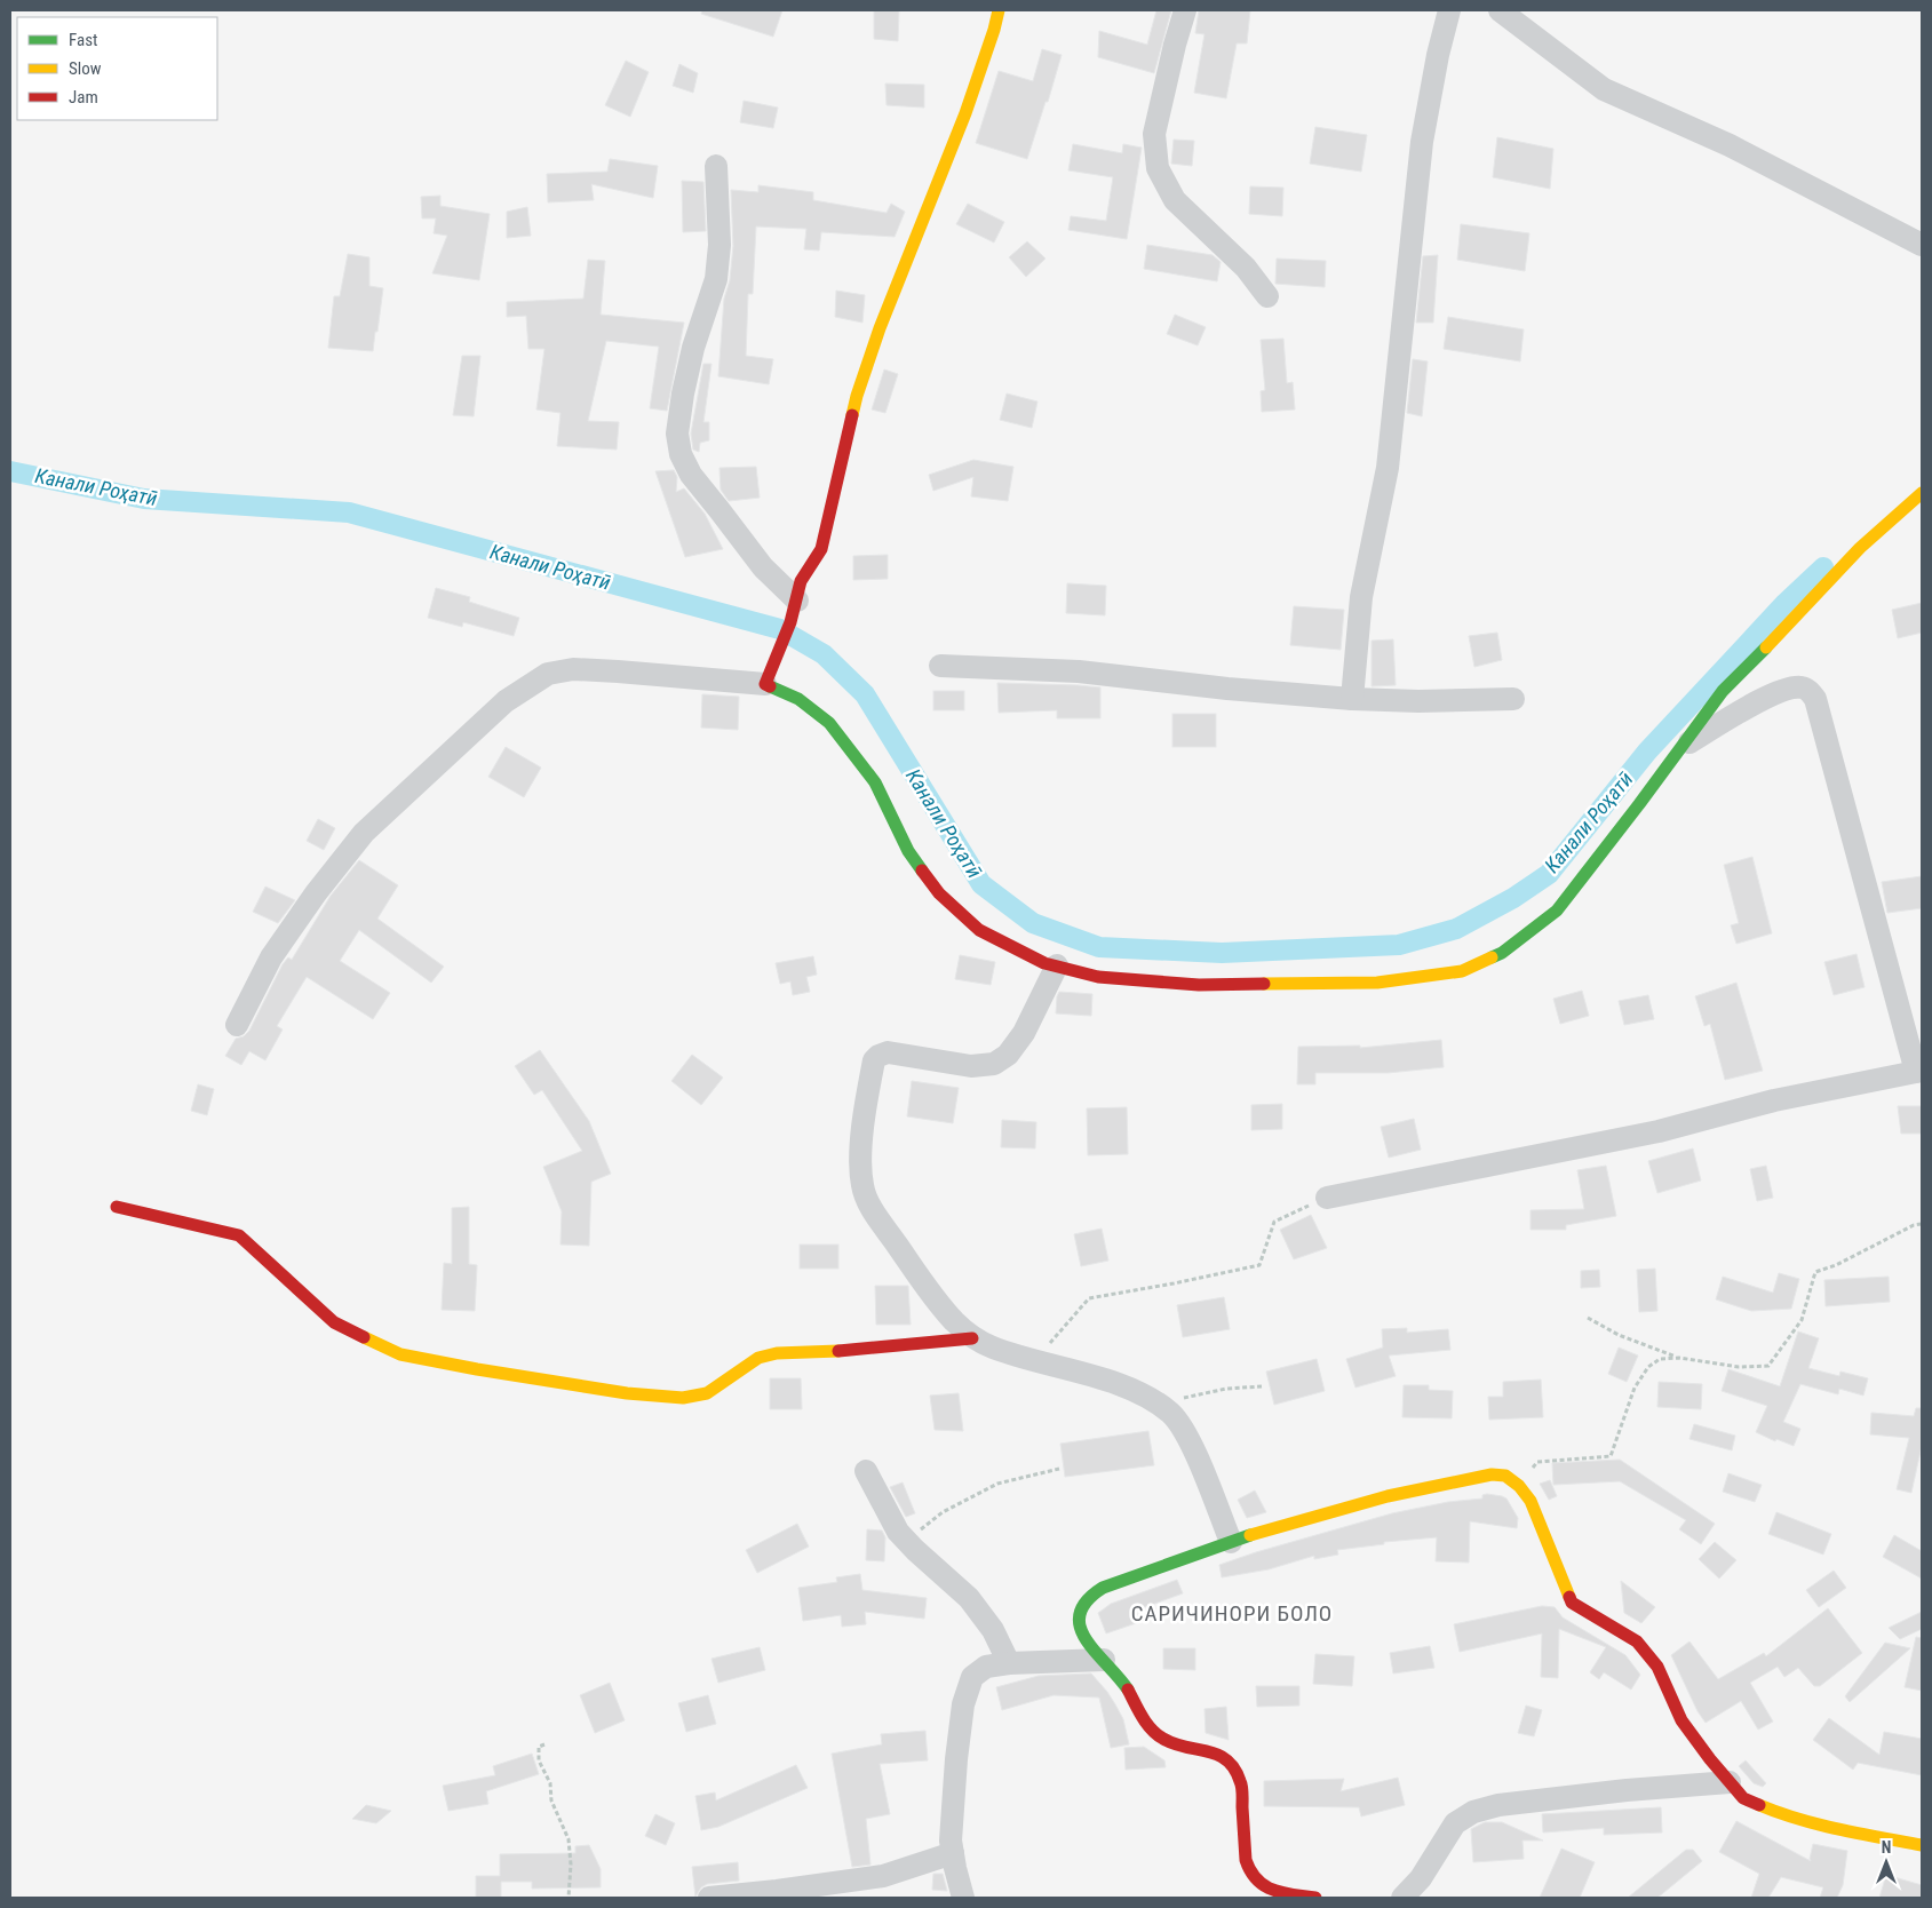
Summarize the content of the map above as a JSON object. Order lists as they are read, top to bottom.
{
  "districts": ["САРИЧИНОРИ БОЛО"],
  "water": ["Канали Роҳатӣ"],
  "legend": ["Fast", "Slow", "Jam"],
  "north": "top"
}
